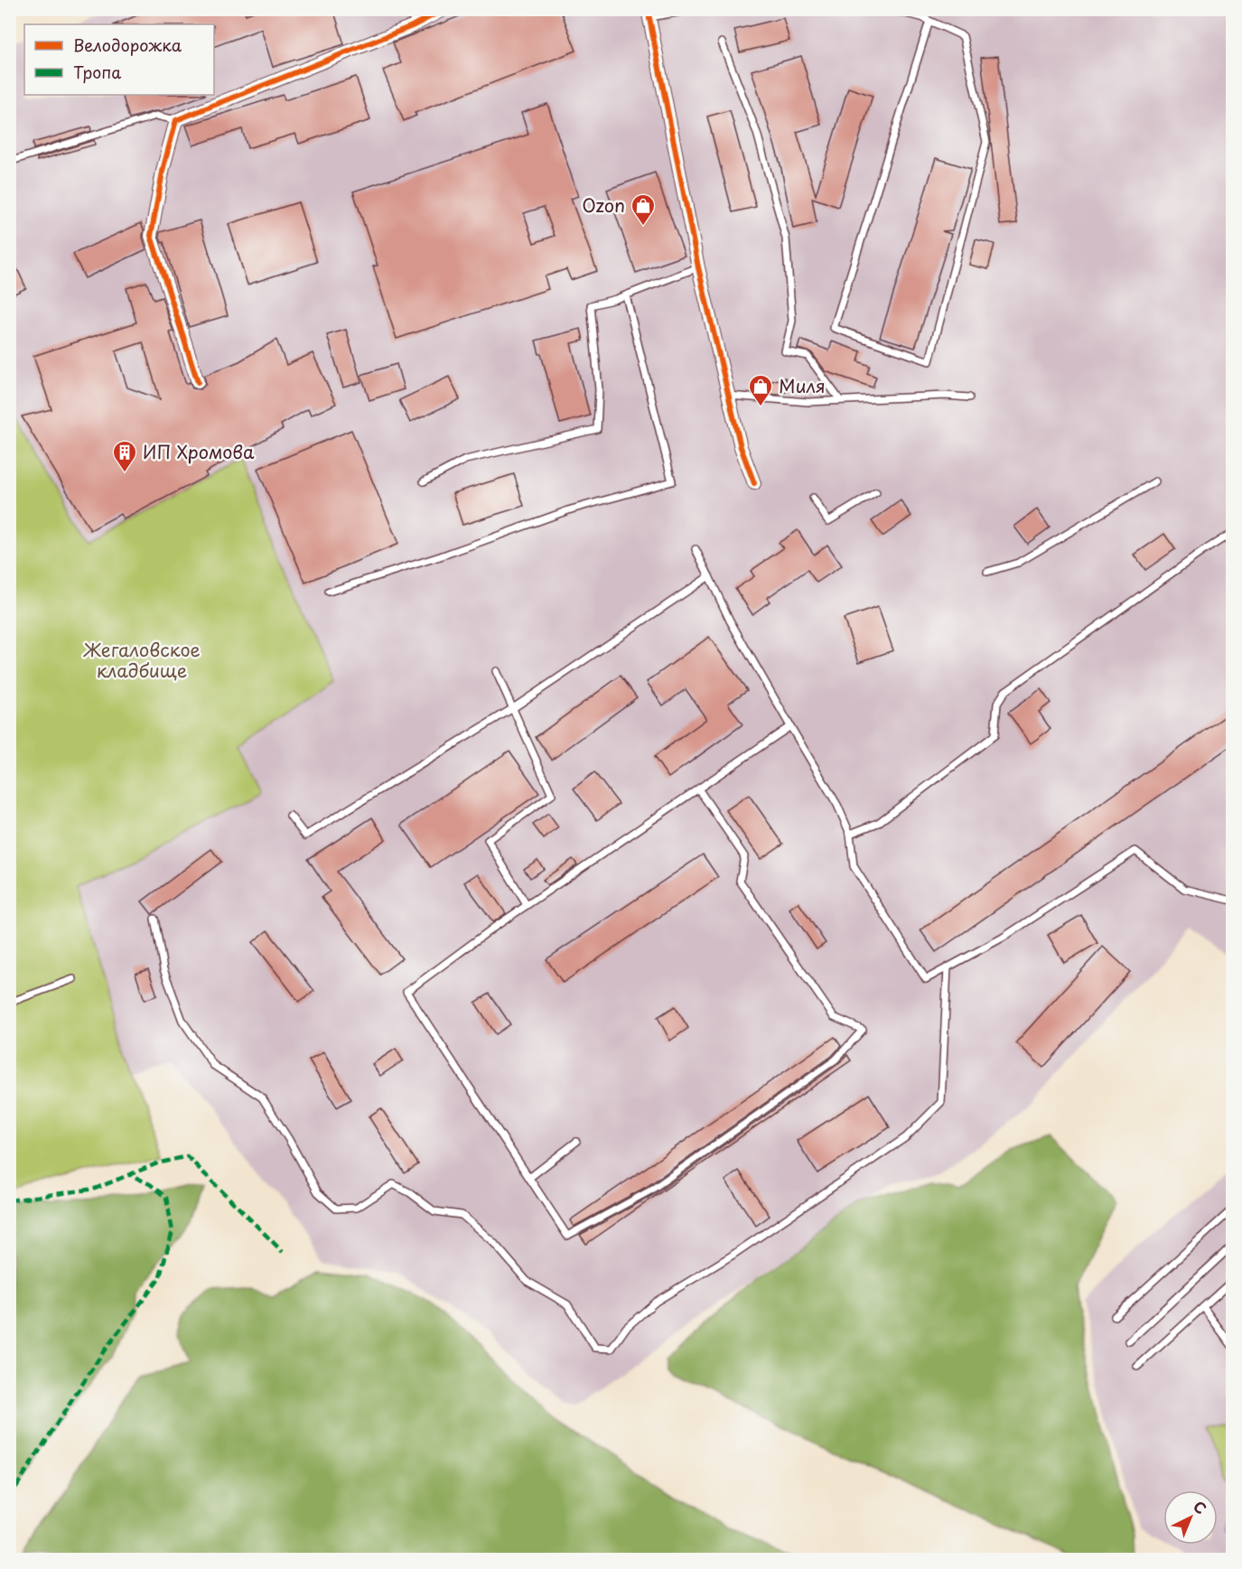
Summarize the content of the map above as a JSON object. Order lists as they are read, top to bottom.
{
  "parks": ["Жегаловское кладбище"],
  "places": {
    "shop": ["Ozon", "Миля"],
    "building": ["ИП Хромова"]
  },
  "legend": ["Велодорожка", "Тропа"],
  "north": "top right"
}
